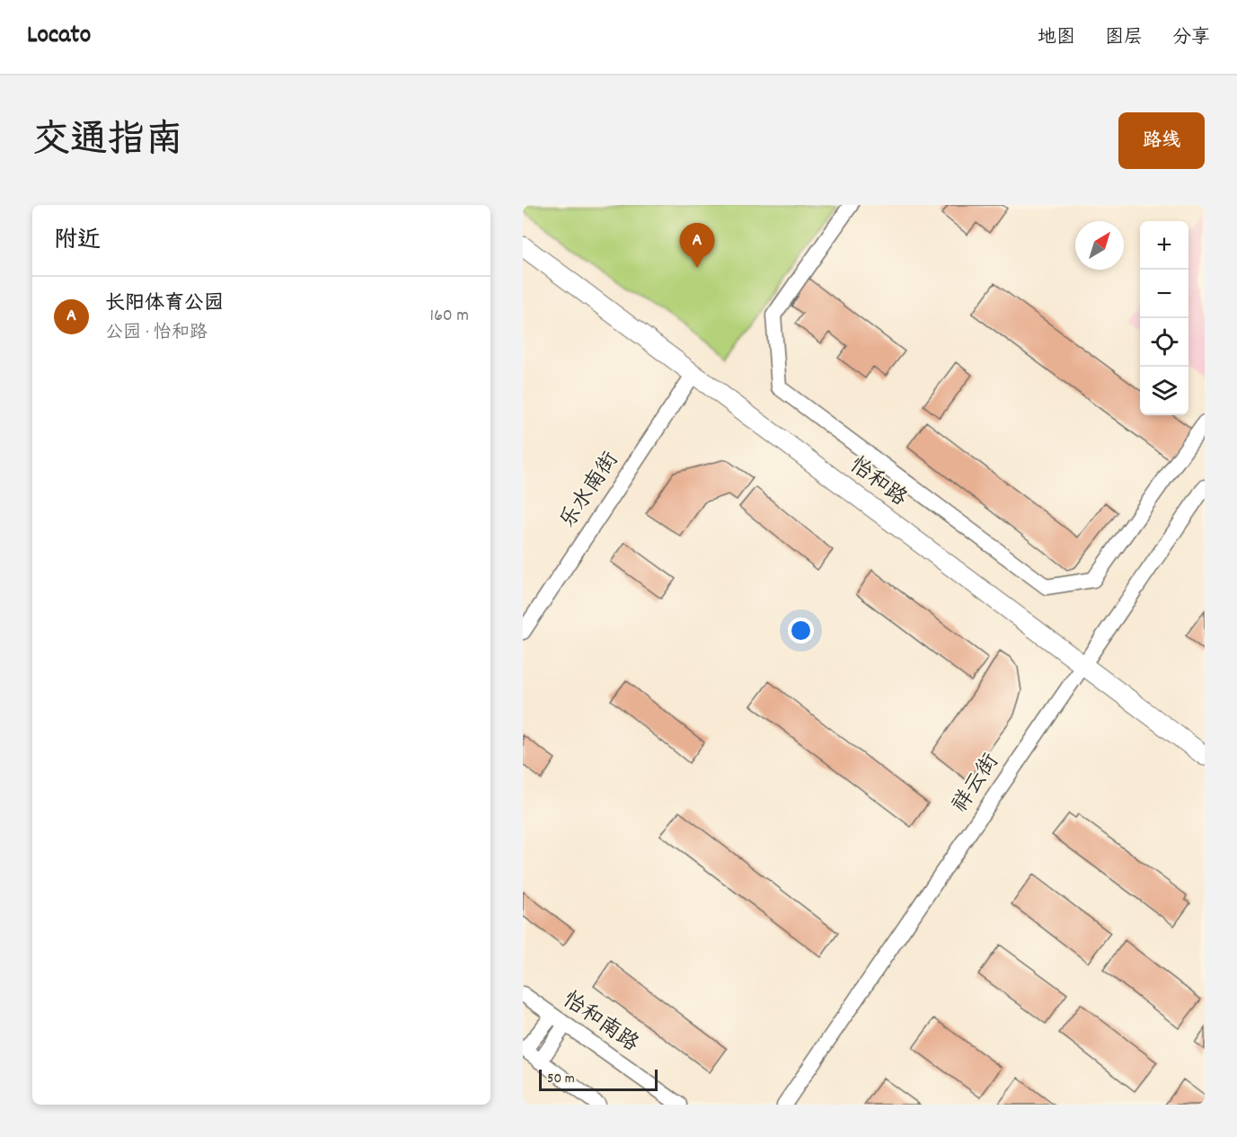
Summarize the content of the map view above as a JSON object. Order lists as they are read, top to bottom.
{
  "streets": {
    "street": [
      "怡和路",
      "乐水南街",
      "祥云街",
      "怡和南路"
    ]
  },
  "crossings": [
    ["怡和路", "乐水南街"],
    ["怡和路", "祥云街"]
  ],
  "scale_bar": "50 m",
  "north": "top right",
  "page": {
    "header": "Locato",
    "nav": ["地图", "图层", "分享"],
    "title": "交通指南",
    "buttons": "路线",
    "heading": "附近",
    "map_buttons": ["+", "−"],
    "pins": "A",
    "list": [
      {
        "mark": "A",
        "name": "长阳体育公园",
        "note": "公园 · 怡和路",
        "value": "160 m"
      }
    ],
    "scale": "50 m"
  }
}
